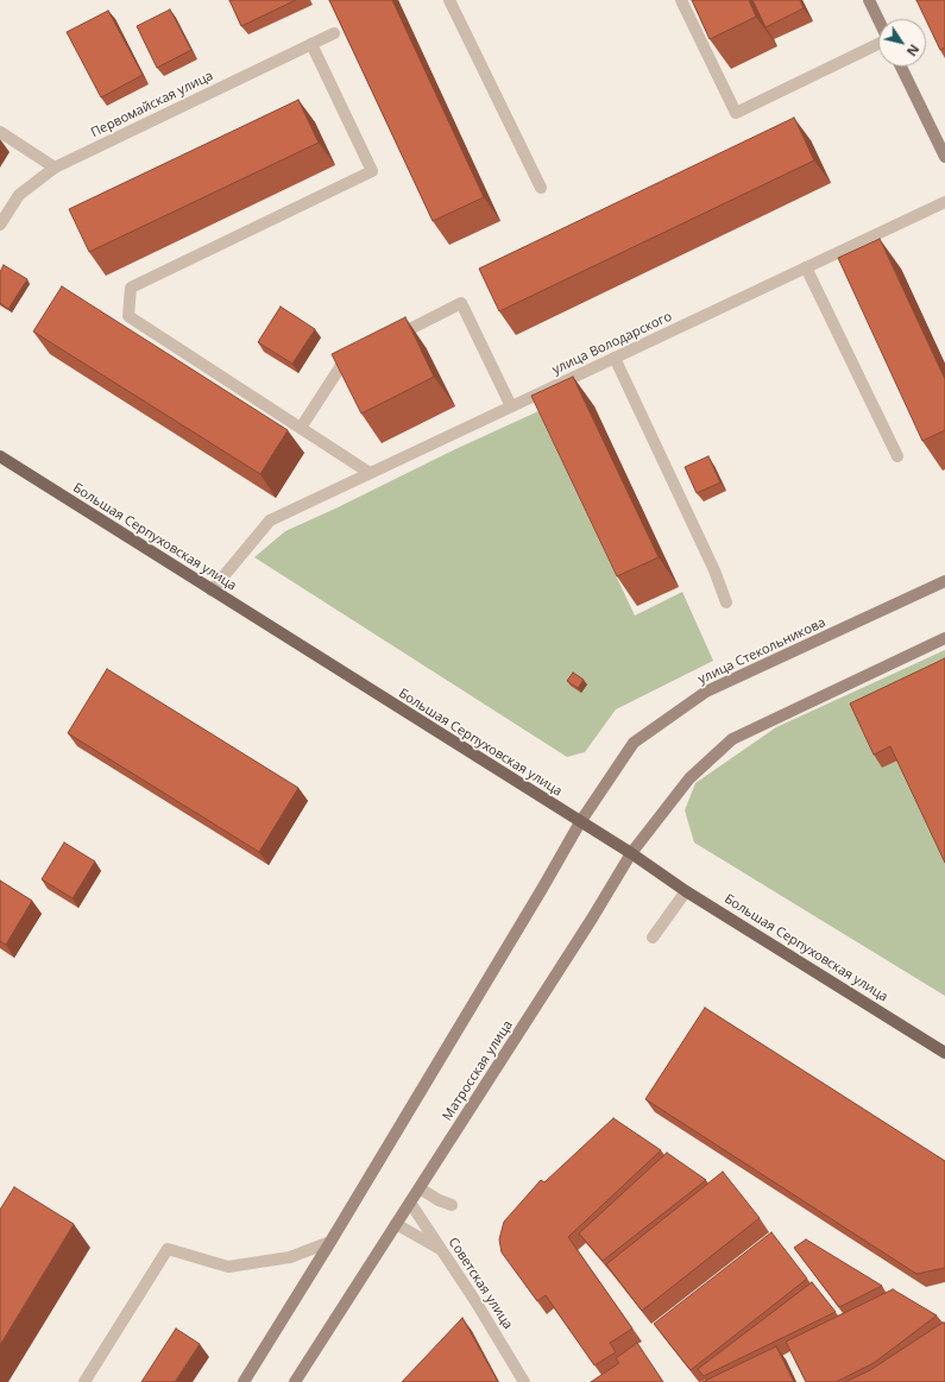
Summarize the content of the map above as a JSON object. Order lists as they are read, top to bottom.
{
  "streets": {
    "main road": ["Большая Серпуховская улица", "улица Стекольникова", "Матросская улица"],
    "street": ["Первомайская улица", "улица Володарского", "Советская улица"]
  },
  "crossings": [
    ["улица Володарского", "Большая Серпуховская улица"],
    ["Большая Серпуховская улица", "улица Стекольникова"],
    ["Большая Серпуховская улица", "Матросская улица"],
    ["Матросская улица", "Советская улица"]
  ],
  "north": "bottom right"
}
